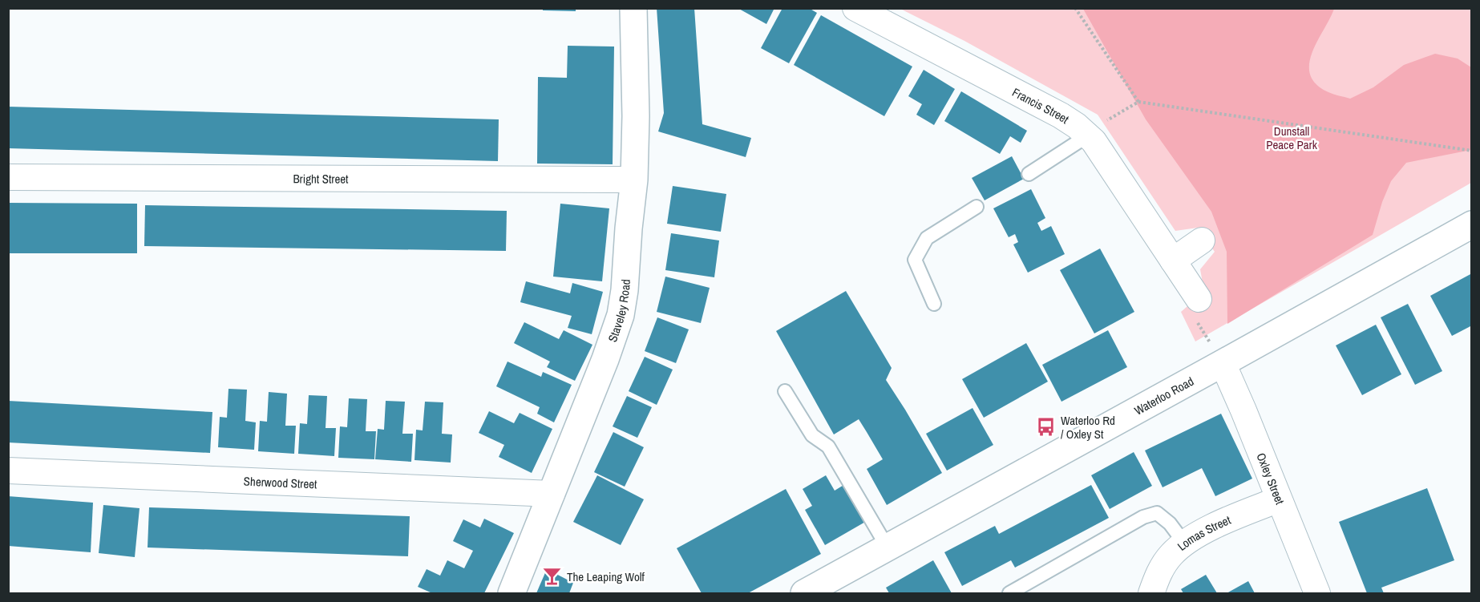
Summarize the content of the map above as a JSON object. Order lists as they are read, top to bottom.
{
  "streets": {
    "street": [
      "Francis Street",
      "Bright Street",
      "Staveley Road",
      "Waterloo Road",
      "Oxley Street",
      "Sherwood Street",
      "Lomas Street"
    ]
  },
  "crossings": [
    ["Bright Street", "Staveley Road"],
    ["Staveley Road", "Sherwood Street"],
    ["Waterloo Road", "Oxley Street"],
    ["Oxley Street", "Lomas Street"]
  ],
  "parks": ["Dunstall Peace Park"],
  "places": {
    "bus stop": ["Waterloo Rd / Oxley St"],
    "bar": ["The Leaping Wolf"]
  }
}
